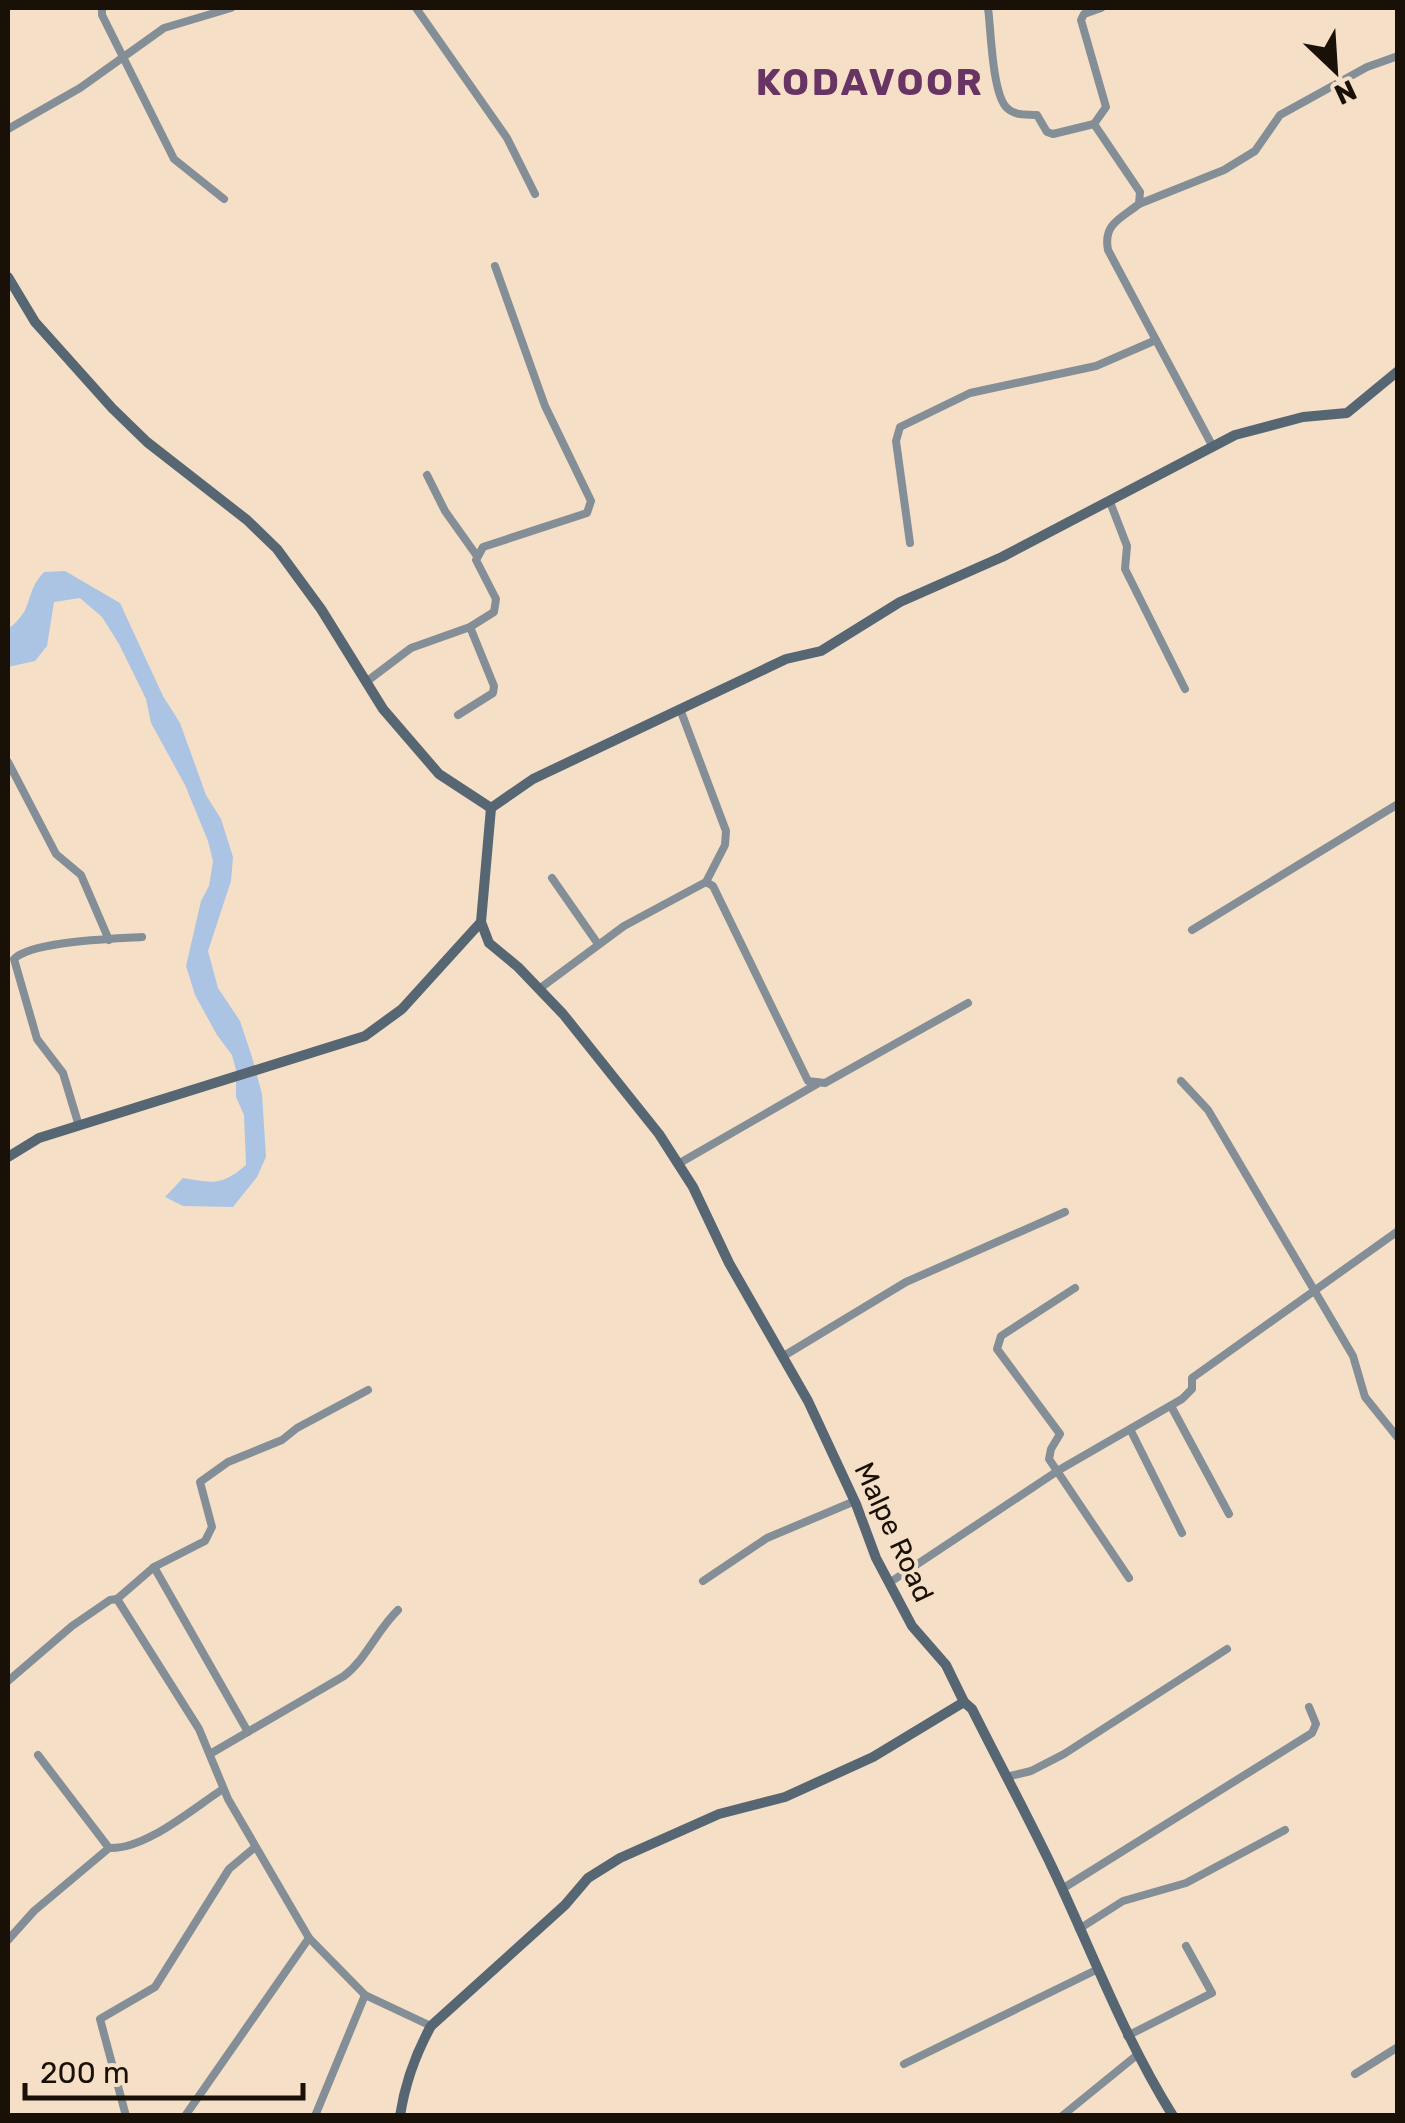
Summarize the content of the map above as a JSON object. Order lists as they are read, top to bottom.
{
  "streets": {
    "street": ["Malpe Road"]
  },
  "districts": ["KODAVOOR"],
  "scale_bar": "200 m",
  "north": "bottom right"
}
